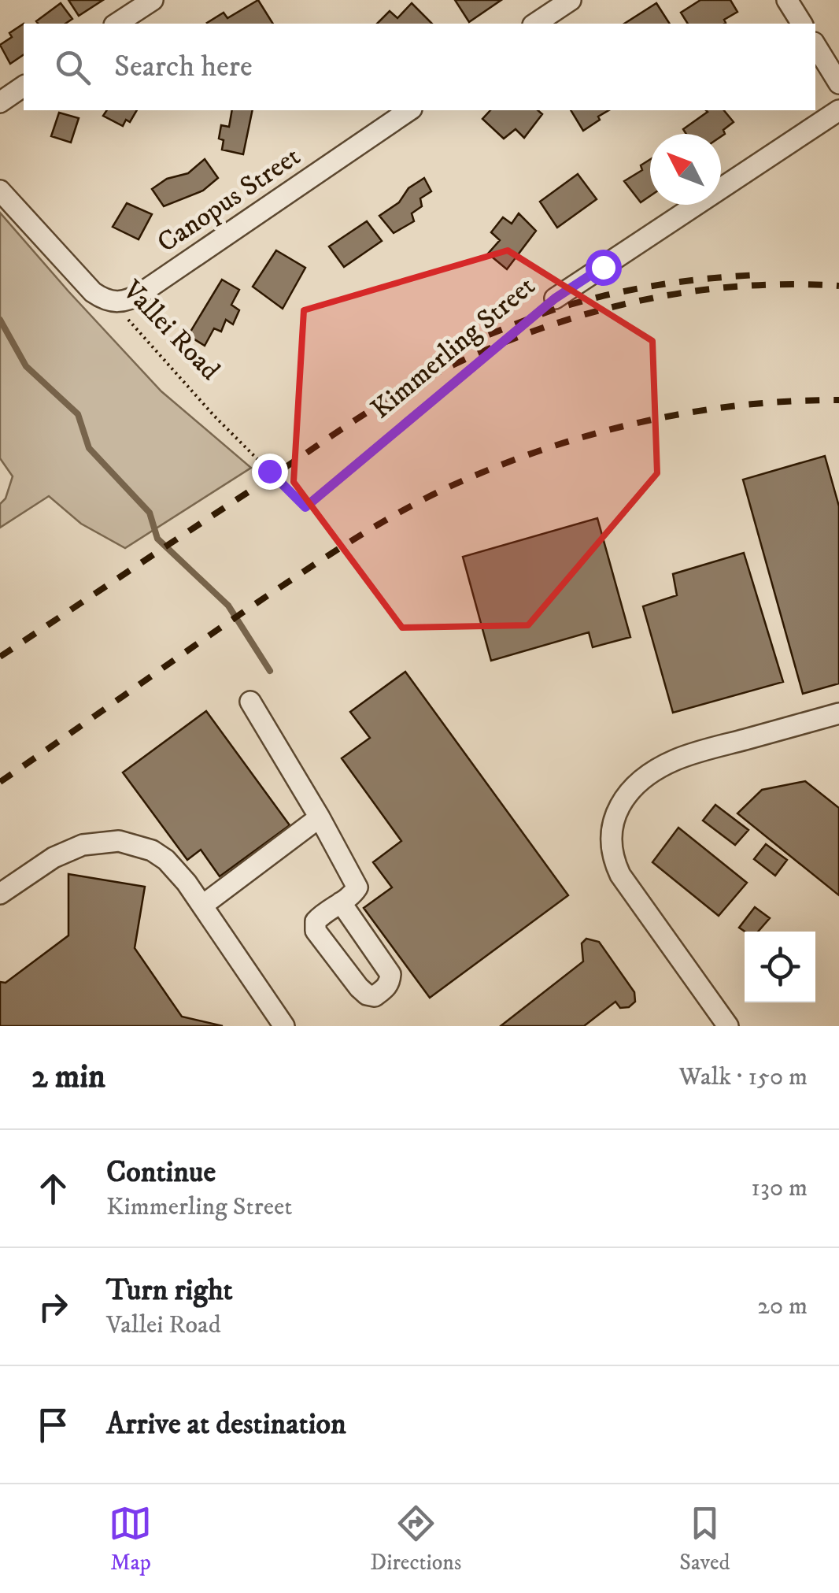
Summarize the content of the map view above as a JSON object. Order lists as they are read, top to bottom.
{
  "streets": {
    "street": ["Canopus Street", "Vallei Road", "Kimmerling Street"]
  },
  "crossings": [
    ["Canopus Street", "Vallei Road"],
    ["Vallei Road", "Kimmerling Street"]
  ],
  "north": "top left",
  "page": {
    "search": "Search here",
    "heading": ["2 min", "Walk · 150 m"],
    "list": [
      ["Continue", "Kimmerling Street", "130 m"],
      ["Turn right", "Vallei Road", "20 m"],
      "Arrive at destination"
    ],
    "nav": ["Map", "Directions", "Saved"]
  }
}
